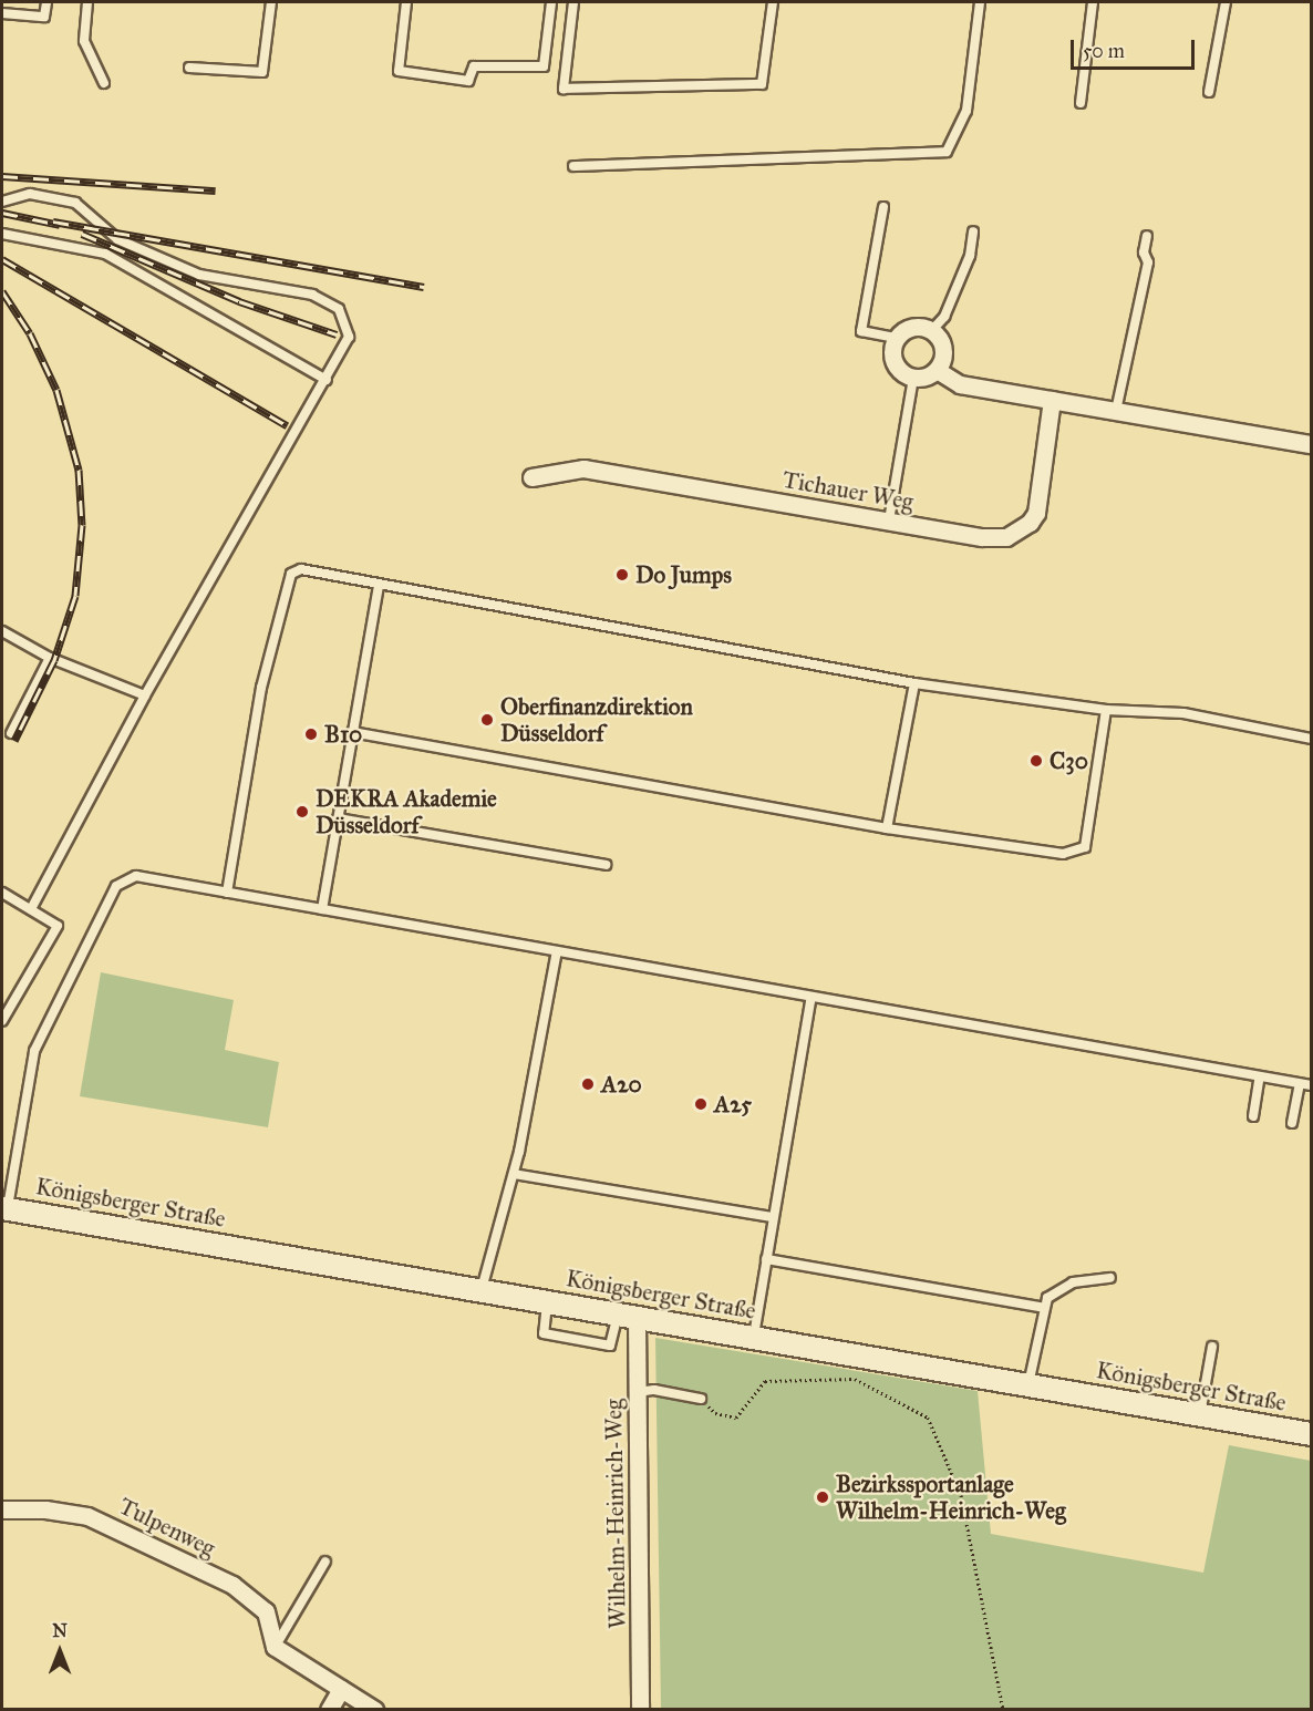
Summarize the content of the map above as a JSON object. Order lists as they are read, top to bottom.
{
  "streets": {
    "main road": ["Königsberger Straße"],
    "street": ["Tichauer Weg", "Wilhelm-Heinrich-Weg", "Tulpenweg"]
  },
  "crossings": [
    ["Königsberger Straße", "Wilhelm-Heinrich-Weg"]
  ],
  "places": [
    "Do Jumps",
    "Oberfinanzdirektion Düsseldorf",
    "B10",
    "C30",
    "DEKRA Akademie Düsseldorf",
    "A20",
    "A25",
    "Bezirkssportanlage Wilhelm-Heinrich-Weg"
  ],
  "scale_bar": "50 m",
  "north": "top"
}
